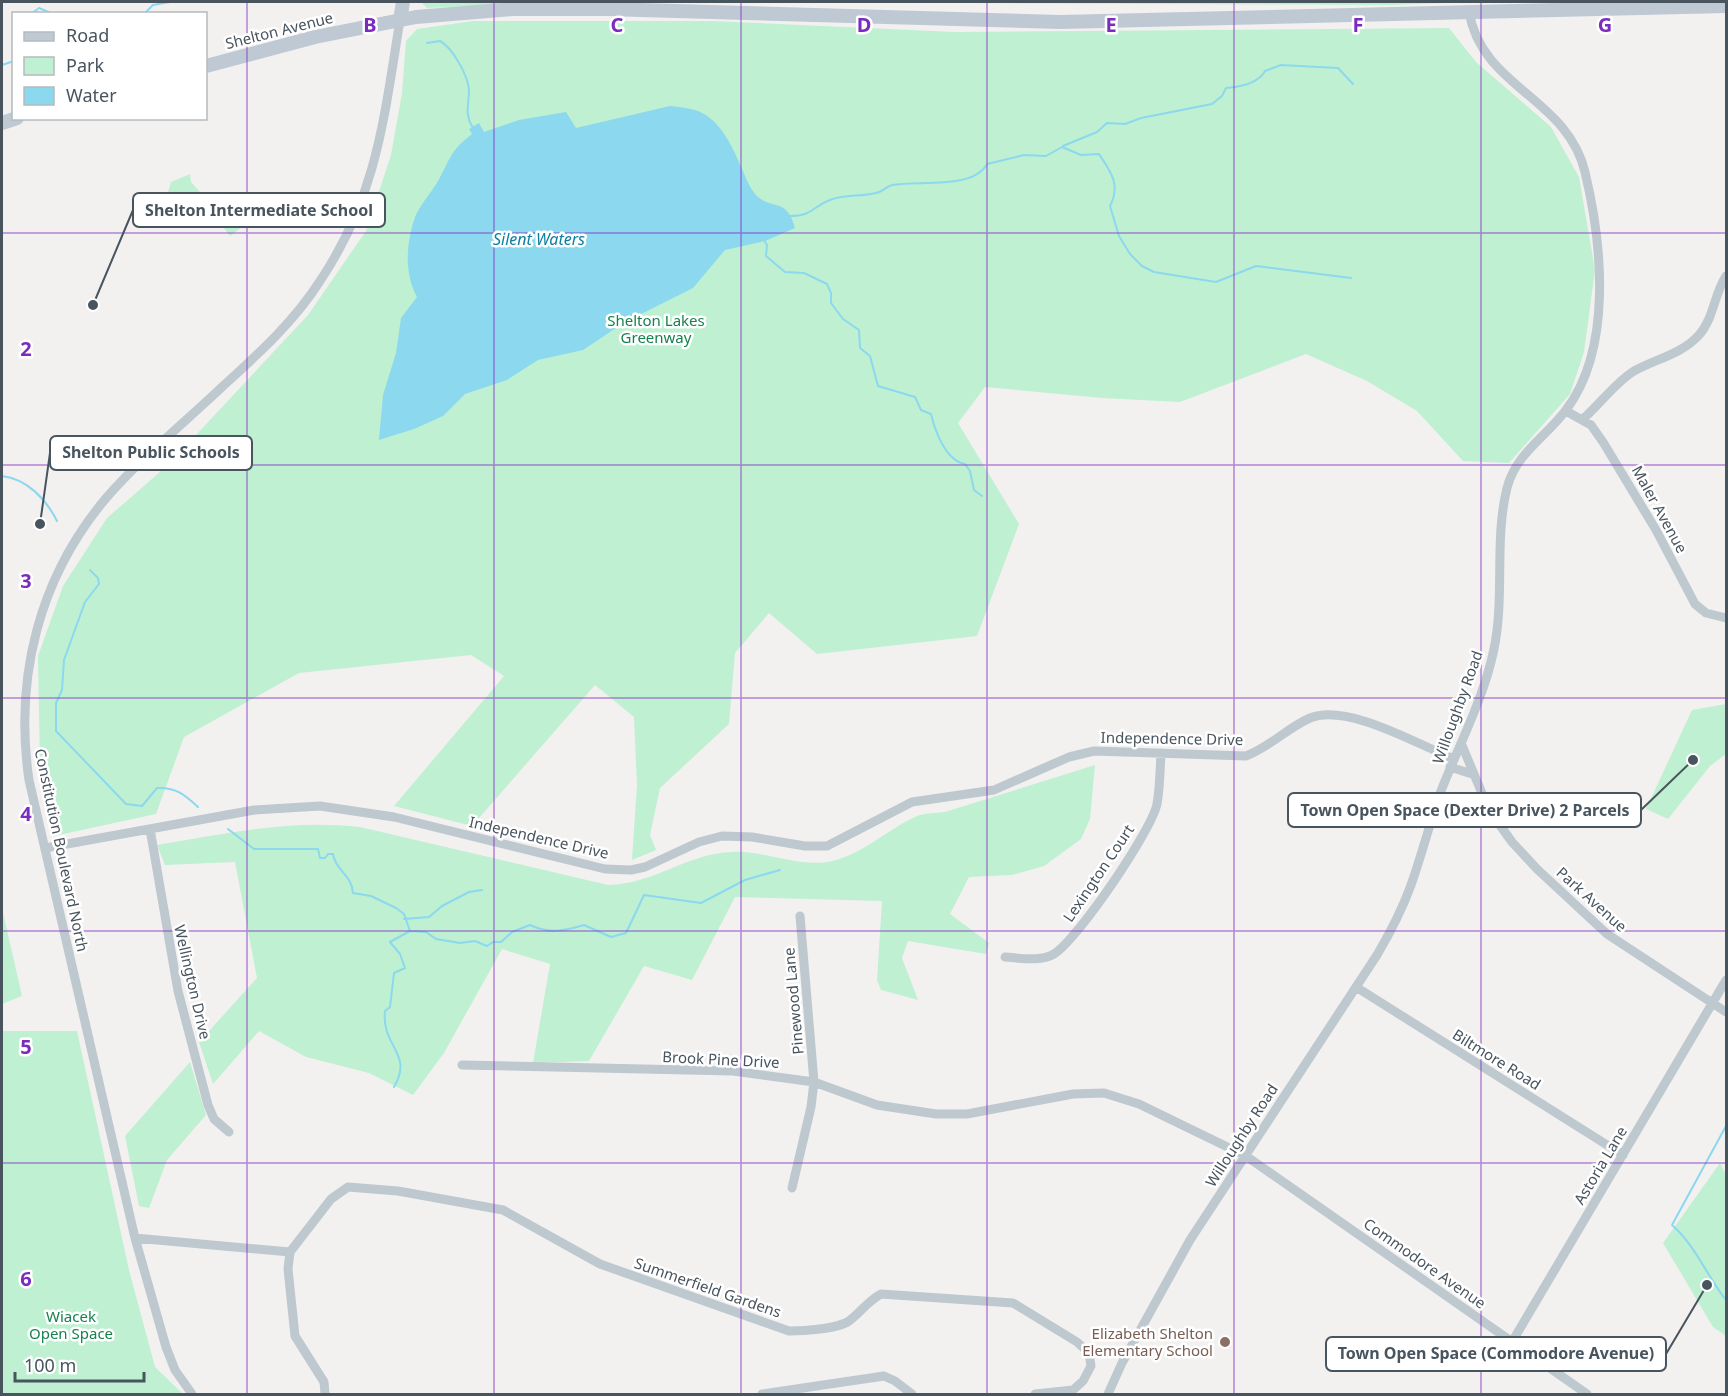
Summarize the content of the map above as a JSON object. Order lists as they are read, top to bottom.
{
  "streets": {
    "main road": ["Shelton Avenue"],
    "street": [
      "Maler Avenue",
      "Willoughby Road",
      "Independence Drive",
      "Constitution Boulevard North",
      "Lexington Court",
      "Park Avenue",
      "Wellington Drive",
      "Pinewood Lane",
      "Brook Pine Drive",
      "Biltmore Road",
      "Astoria Lane",
      "Commodore Avenue",
      "Summerfield Gardens"
    ]
  },
  "crossings": [
    ["Shelton Avenue", "Willoughby Road"],
    ["Shelton Avenue", "Constitution Boulevard North"],
    ["Maler Avenue", "Willoughby Road"],
    ["Willoughby Road", "Independence Drive"],
    ["Willoughby Road", "Park Avenue"],
    ["Willoughby Road", "Brook Pine Drive"],
    ["Willoughby Road", "Biltmore Road"],
    ["Willoughby Road", "Commodore Avenue"],
    ["Independence Drive", "Constitution Boulevard North"],
    ["Independence Drive", "Lexington Court"],
    ["Independence Drive", "Wellington Drive"],
    ["Park Avenue", "Astoria Lane"],
    ["Pinewood Lane", "Brook Pine Drive"],
    ["Brook Pine Drive", "Commodore Avenue"],
    ["Biltmore Road", "Astoria Lane"],
    ["Astoria Lane", "Commodore Avenue"]
  ],
  "water": ["Silent Waters"],
  "parks": ["Shelton Lakes Greenway", "Wiacek Open Space"],
  "places": [
    "Shelton Intermediate School",
    "Shelton Public Schools",
    "Town Open Space (Dexter Drive) 2 Parcels",
    "Town Open Space (Commodore Avenue)",
    "Elizabeth Shelton Elementary School"
  ],
  "legend": ["Road", "Park", "Water"],
  "scale_bar": "100 m",
  "grid": {
    "columns": [
      "B",
      "C",
      "D",
      "E",
      "F",
      "G"
    ],
    "rows": [
      "2",
      "3",
      "4",
      "5",
      "6"
    ]
  }
}
